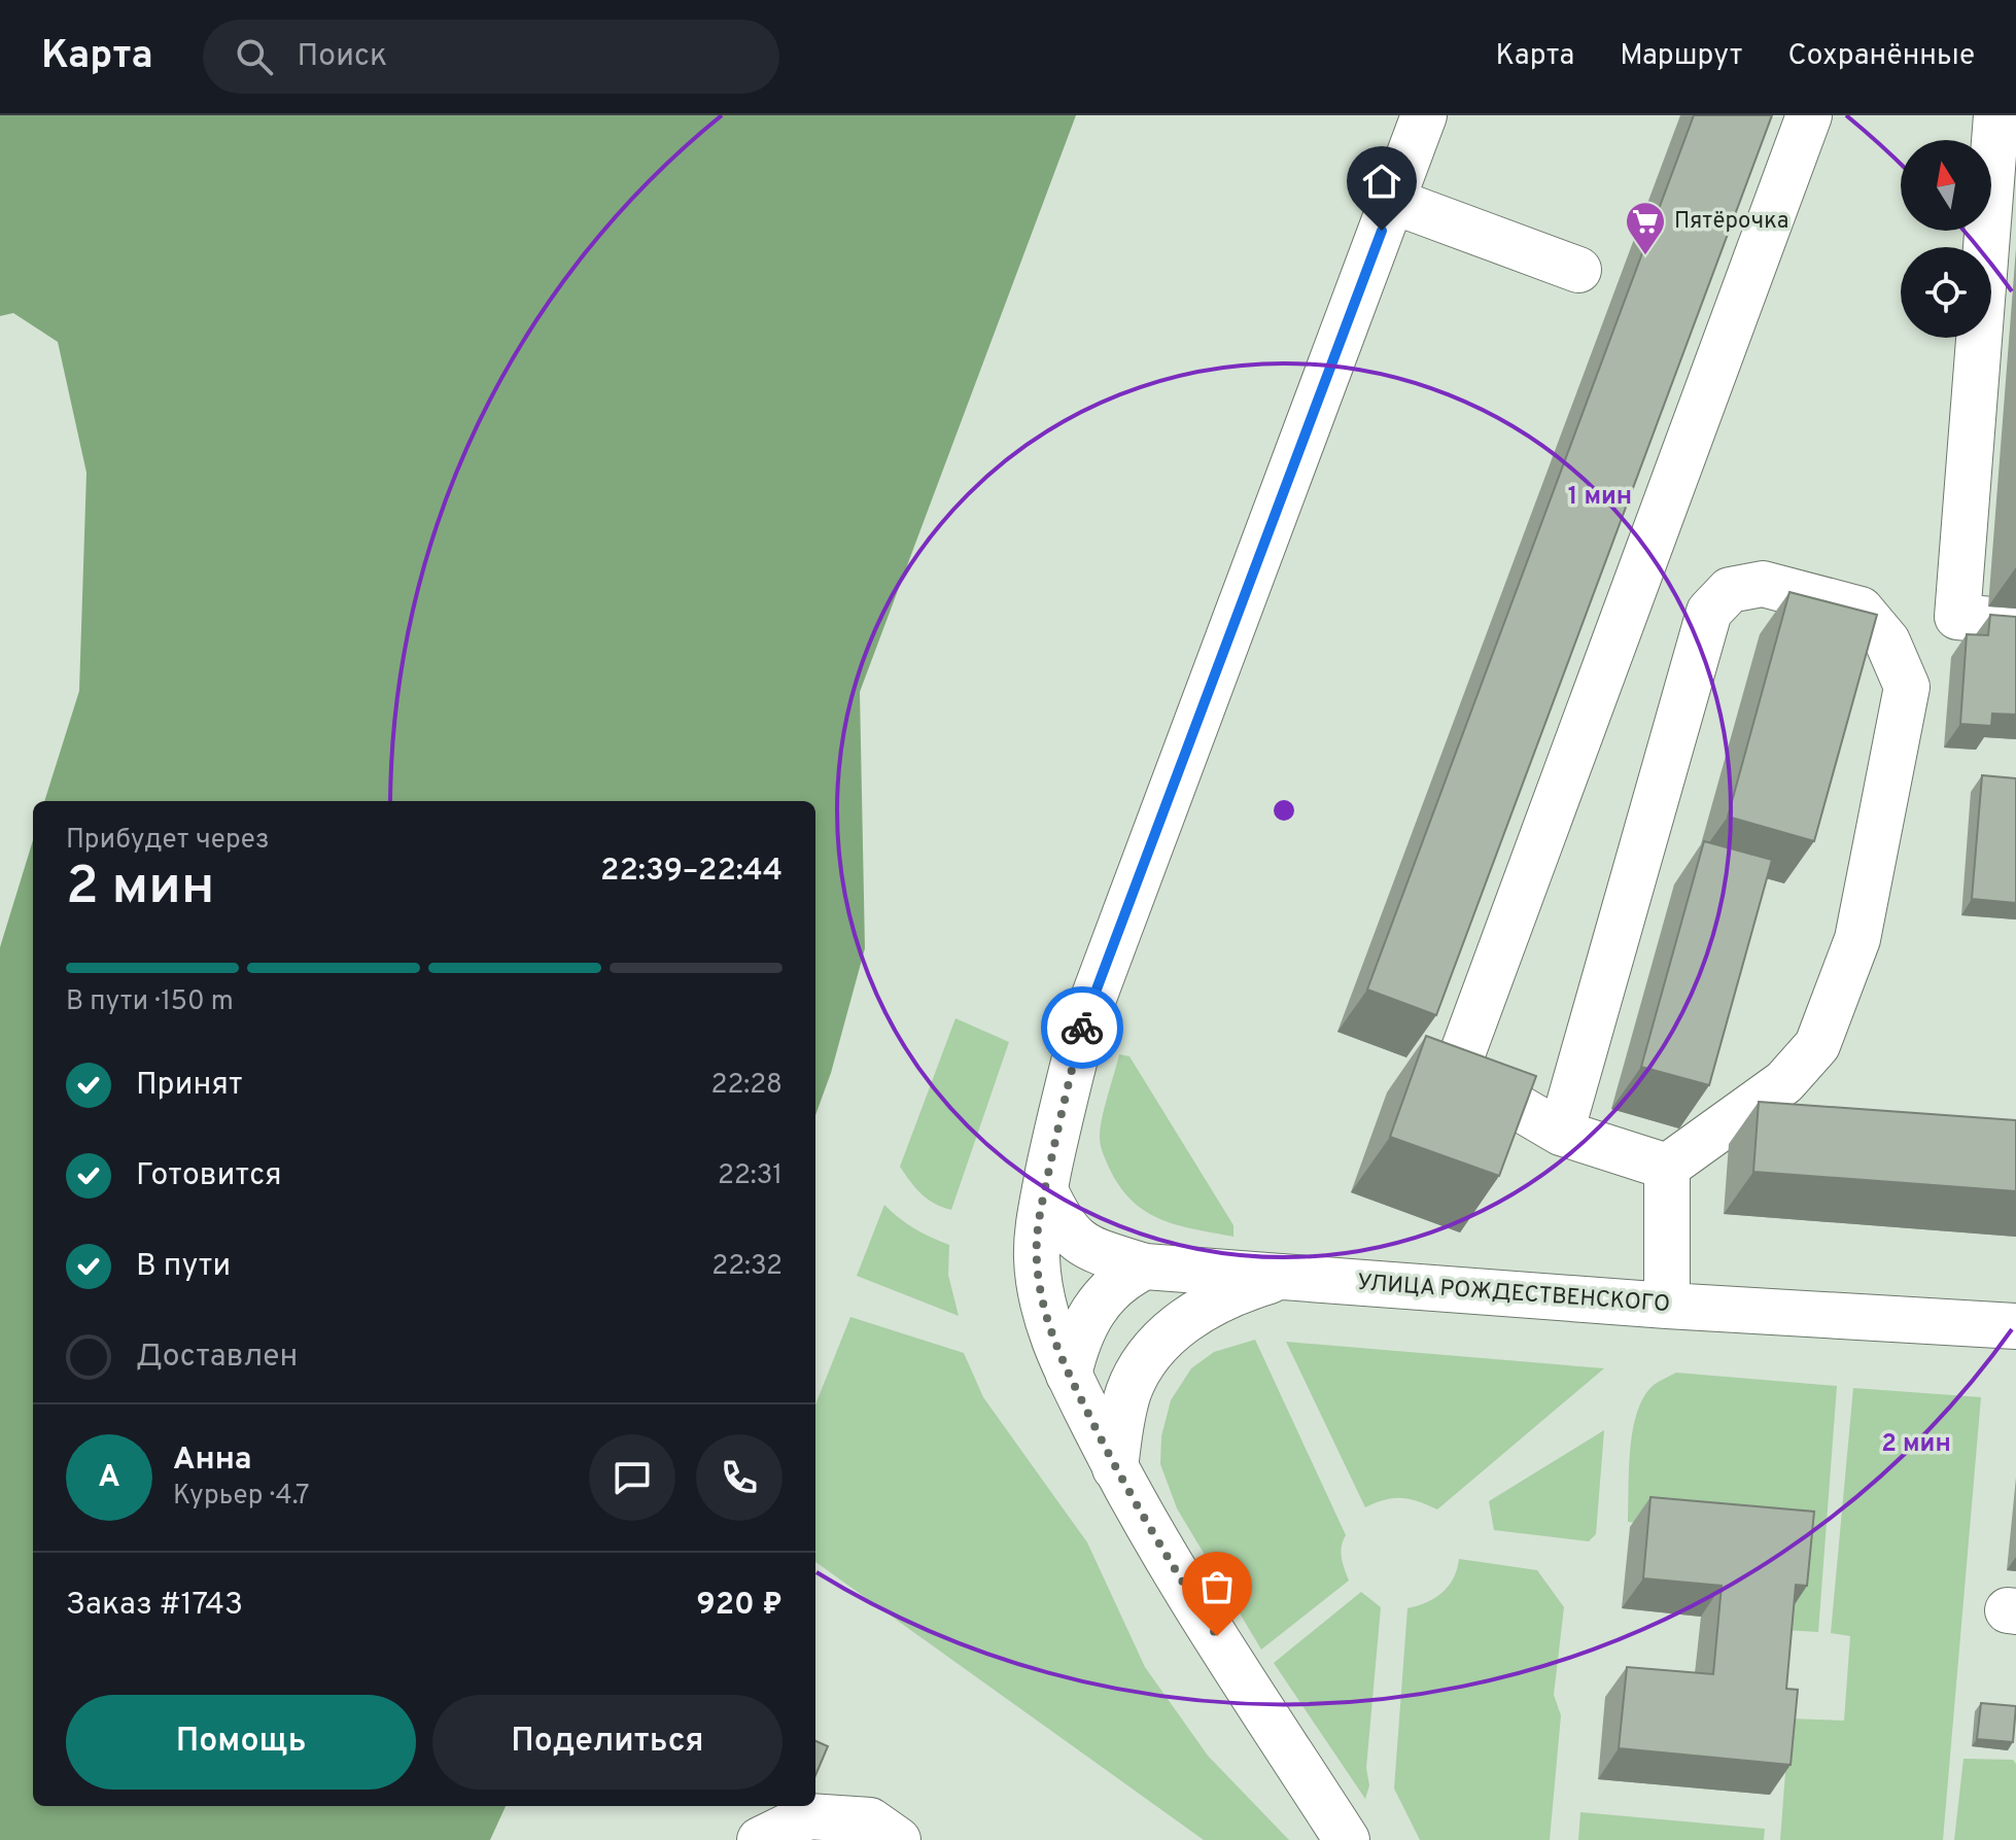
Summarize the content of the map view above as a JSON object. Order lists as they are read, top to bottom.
{
  "streets": {
    "main road": ["УЛИЦА РОЖДЕСТВЕНСКОГО"]
  },
  "places": {
    "supermarket": ["Пятёрочка"]
  },
  "north": "top",
  "page": {
    "header": "Карта",
    "search": "Поиск",
    "nav": ["Карта", "Маршрут", "Сохранённые"],
    "heading": ["2 мин", "Прибудет через", "22:39–22:44"],
    "panel": [
      "Анна",
      "Курьер · 4.7",
      "Заказ #1743",
      "920 ₽"
    ],
    "bar": "В пути · 150 m",
    "list": [
      ["Принят", "22:28"],
      ["Готовится", "22:31"],
      ["В пути", "22:32"],
      "Доставлен"
    ],
    "round": "А",
    "buttons": ["Помощь", "Поделиться"]
  },
  "rings": ["1 мин", "2 мин"]
}
